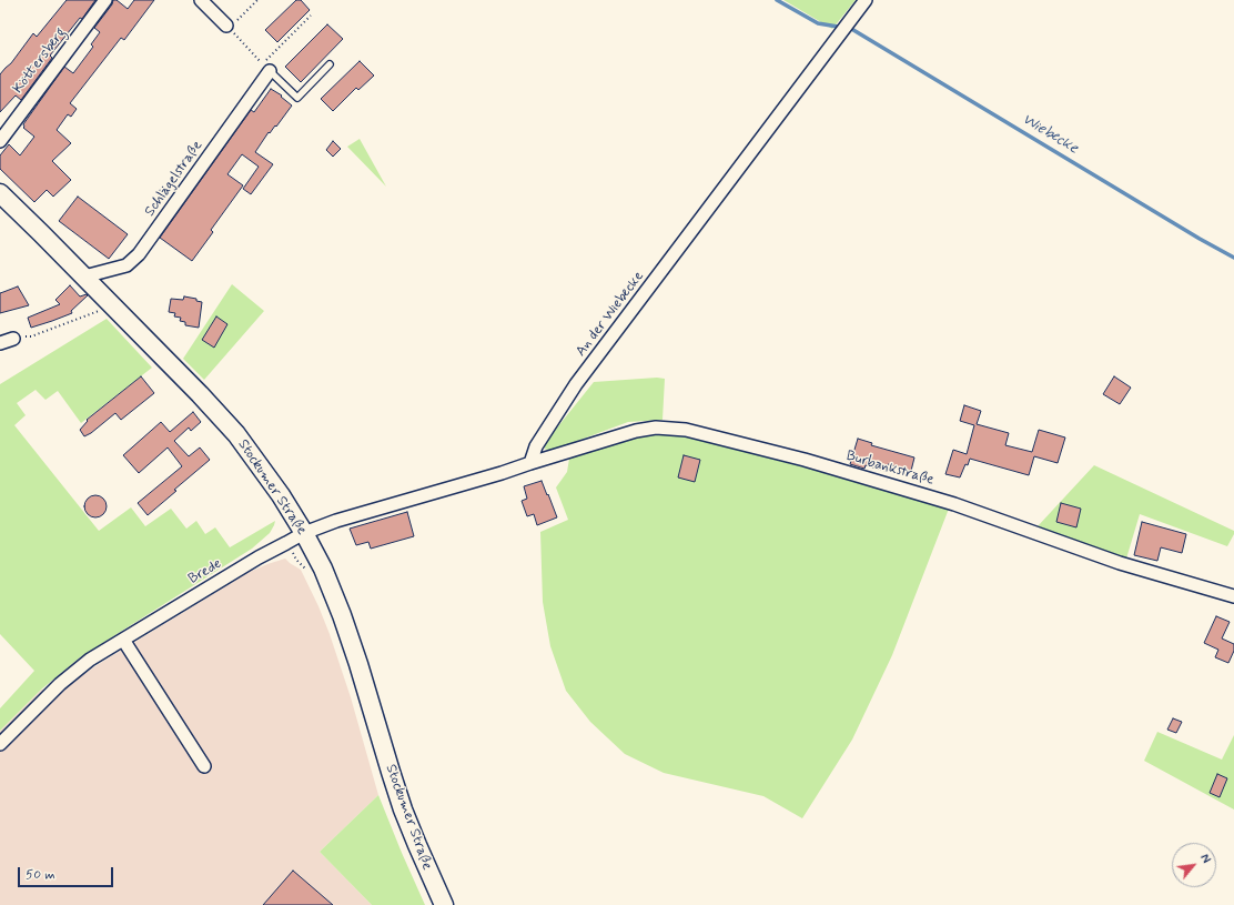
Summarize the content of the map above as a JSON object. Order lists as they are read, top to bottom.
{
  "streets": {
    "main road": ["Stockumer Straße"],
    "street": [
      "Köttersberg",
      "Schlägelstraße",
      "An der Wiebecke",
      "Burbankstraße",
      "Brede"
    ]
  },
  "crossings": [
    ["Schlägelstraße", "Stockumer Straße"],
    ["An der Wiebecke", "Burbankstraße"],
    ["Stockumer Straße", "Brede"]
  ],
  "water": ["Wiebecke"],
  "scale_bar": "50 m",
  "north": "top right"
}
